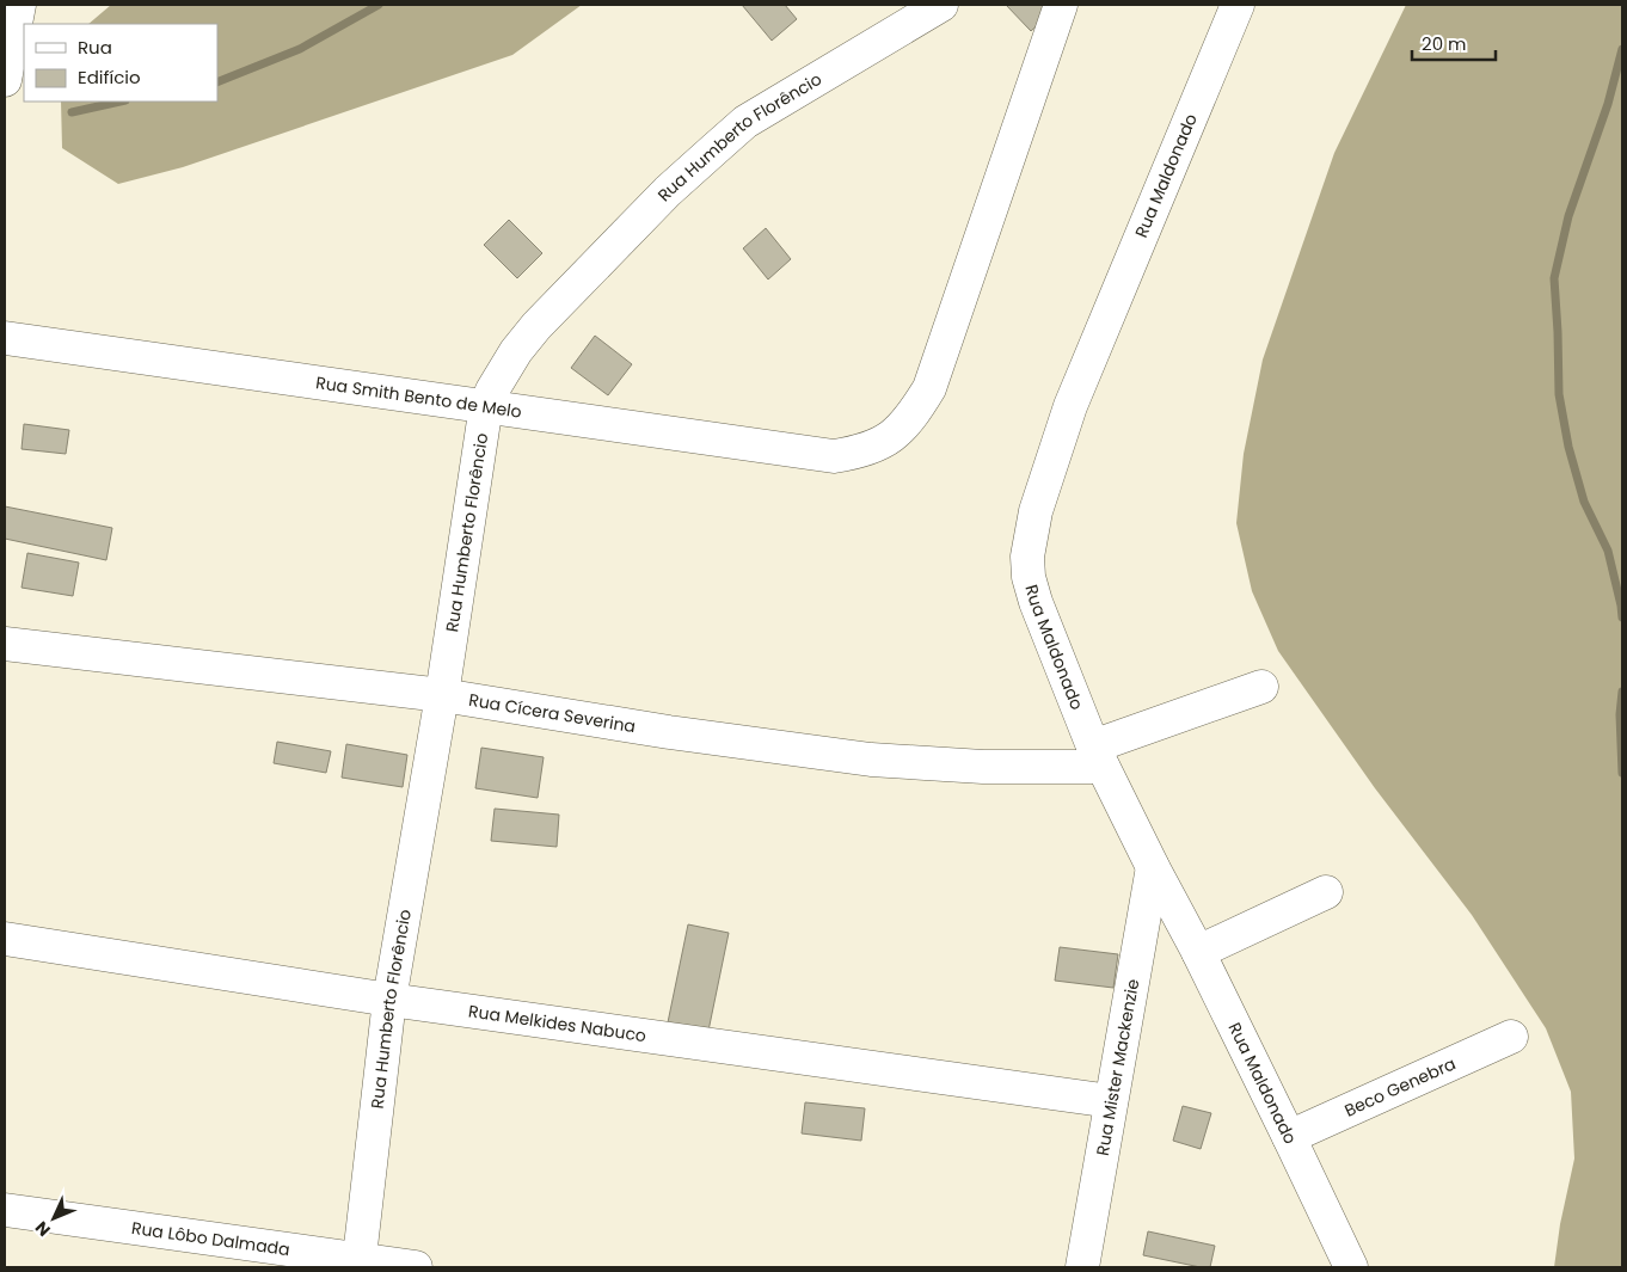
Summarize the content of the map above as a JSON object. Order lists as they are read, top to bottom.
{
  "streets": {
    "street": [
      "Rua Humberto Florêncio",
      "Rua Maldonado",
      "Rua Smith Bento de Melo",
      "Rua Cícera Severina",
      "Rua Melkides Nabuco",
      "Rua Mister Mackenzie",
      "Beco Genebra",
      "Rua Lôbo Dalmada"
    ]
  },
  "crossings": [
    ["Rua Humberto Florêncio", "Rua Smith Bento de Melo"],
    ["Rua Humberto Florêncio", "Rua Cícera Severina"],
    ["Rua Humberto Florêncio", "Rua Melkides Nabuco"],
    ["Rua Humberto Florêncio", "Rua Lôbo Dalmada"],
    ["Rua Maldonado", "Rua Cícera Severina"],
    ["Rua Maldonado", "Rua Mister Mackenzie"],
    ["Rua Maldonado", "Beco Genebra"],
    ["Rua Melkides Nabuco", "Rua Mister Mackenzie"]
  ],
  "legend": ["Rua", "Edifício"],
  "scale_bar": "20 m",
  "north": "bottom left"
}
